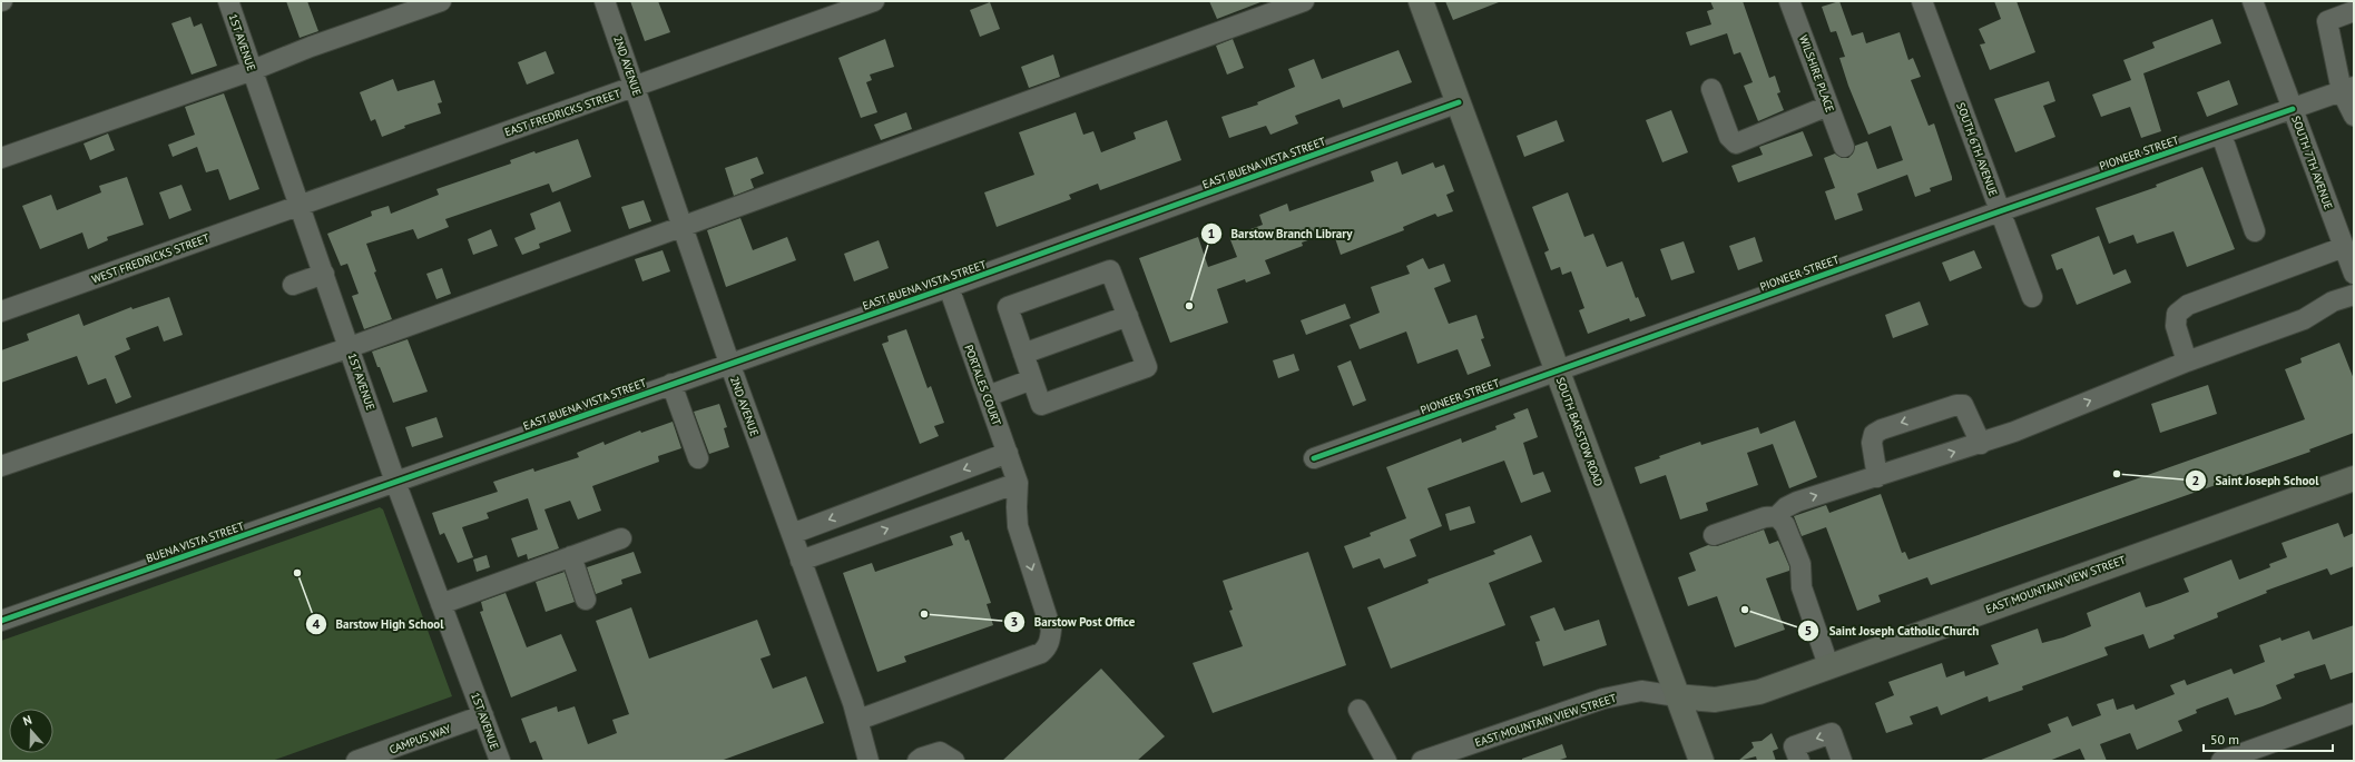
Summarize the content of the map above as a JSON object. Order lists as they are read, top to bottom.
{
  "streets": {
    "main road": ["SOUTH BARSTOW ROAD", "EAST MOUNTAIN VIEW STREET"],
    "street": [
      "1ST AVENUE",
      "2ND AVENUE",
      "WILSHIRE PLACE",
      "EAST FREDRICKS STREET",
      "SOUTH 6TH AVENUE",
      "PIONEER STREET",
      "EAST BUENA VISTA STREET",
      "SOUTH 7TH AVENUE",
      "WEST FREDRICKS STREET",
      "PORTALES COURT",
      "BUENA VISTA STREET",
      "CAMPUS WAY"
    ]
  },
  "crossings": [
    ["1ST AVENUE", "EAST FREDRICKS STREET"],
    ["1ST AVENUE", "EAST BUENA VISTA STREET"],
    ["1ST AVENUE", "WEST FREDRICKS STREET"],
    ["1ST AVENUE", "BUENA VISTA STREET"],
    ["1ST AVENUE", "CAMPUS WAY"],
    ["2ND AVENUE", "EAST FREDRICKS STREET"],
    ["2ND AVENUE", "EAST BUENA VISTA STREET"],
    ["EAST FREDRICKS STREET", "WEST FREDRICKS STREET"],
    ["SOUTH 6TH AVENUE", "PIONEER STREET"],
    ["PIONEER STREET", "SOUTH 7TH AVENUE"],
    ["PIONEER STREET", "SOUTH BARSTOW ROAD"],
    ["EAST BUENA VISTA STREET", "PORTALES COURT"],
    ["EAST BUENA VISTA STREET", "SOUTH BARSTOW ROAD"],
    ["EAST BUENA VISTA STREET", "BUENA VISTA STREET"],
    ["SOUTH BARSTOW ROAD", "EAST MOUNTAIN VIEW STREET"]
  ],
  "places": [
    "Barstow Branch Library",
    "Saint Joseph School",
    "Barstow High School",
    "Saint Joseph Catholic Church",
    "Barstow Post Office"
  ],
  "scale_bar": "50 m",
  "north": "top"
}
